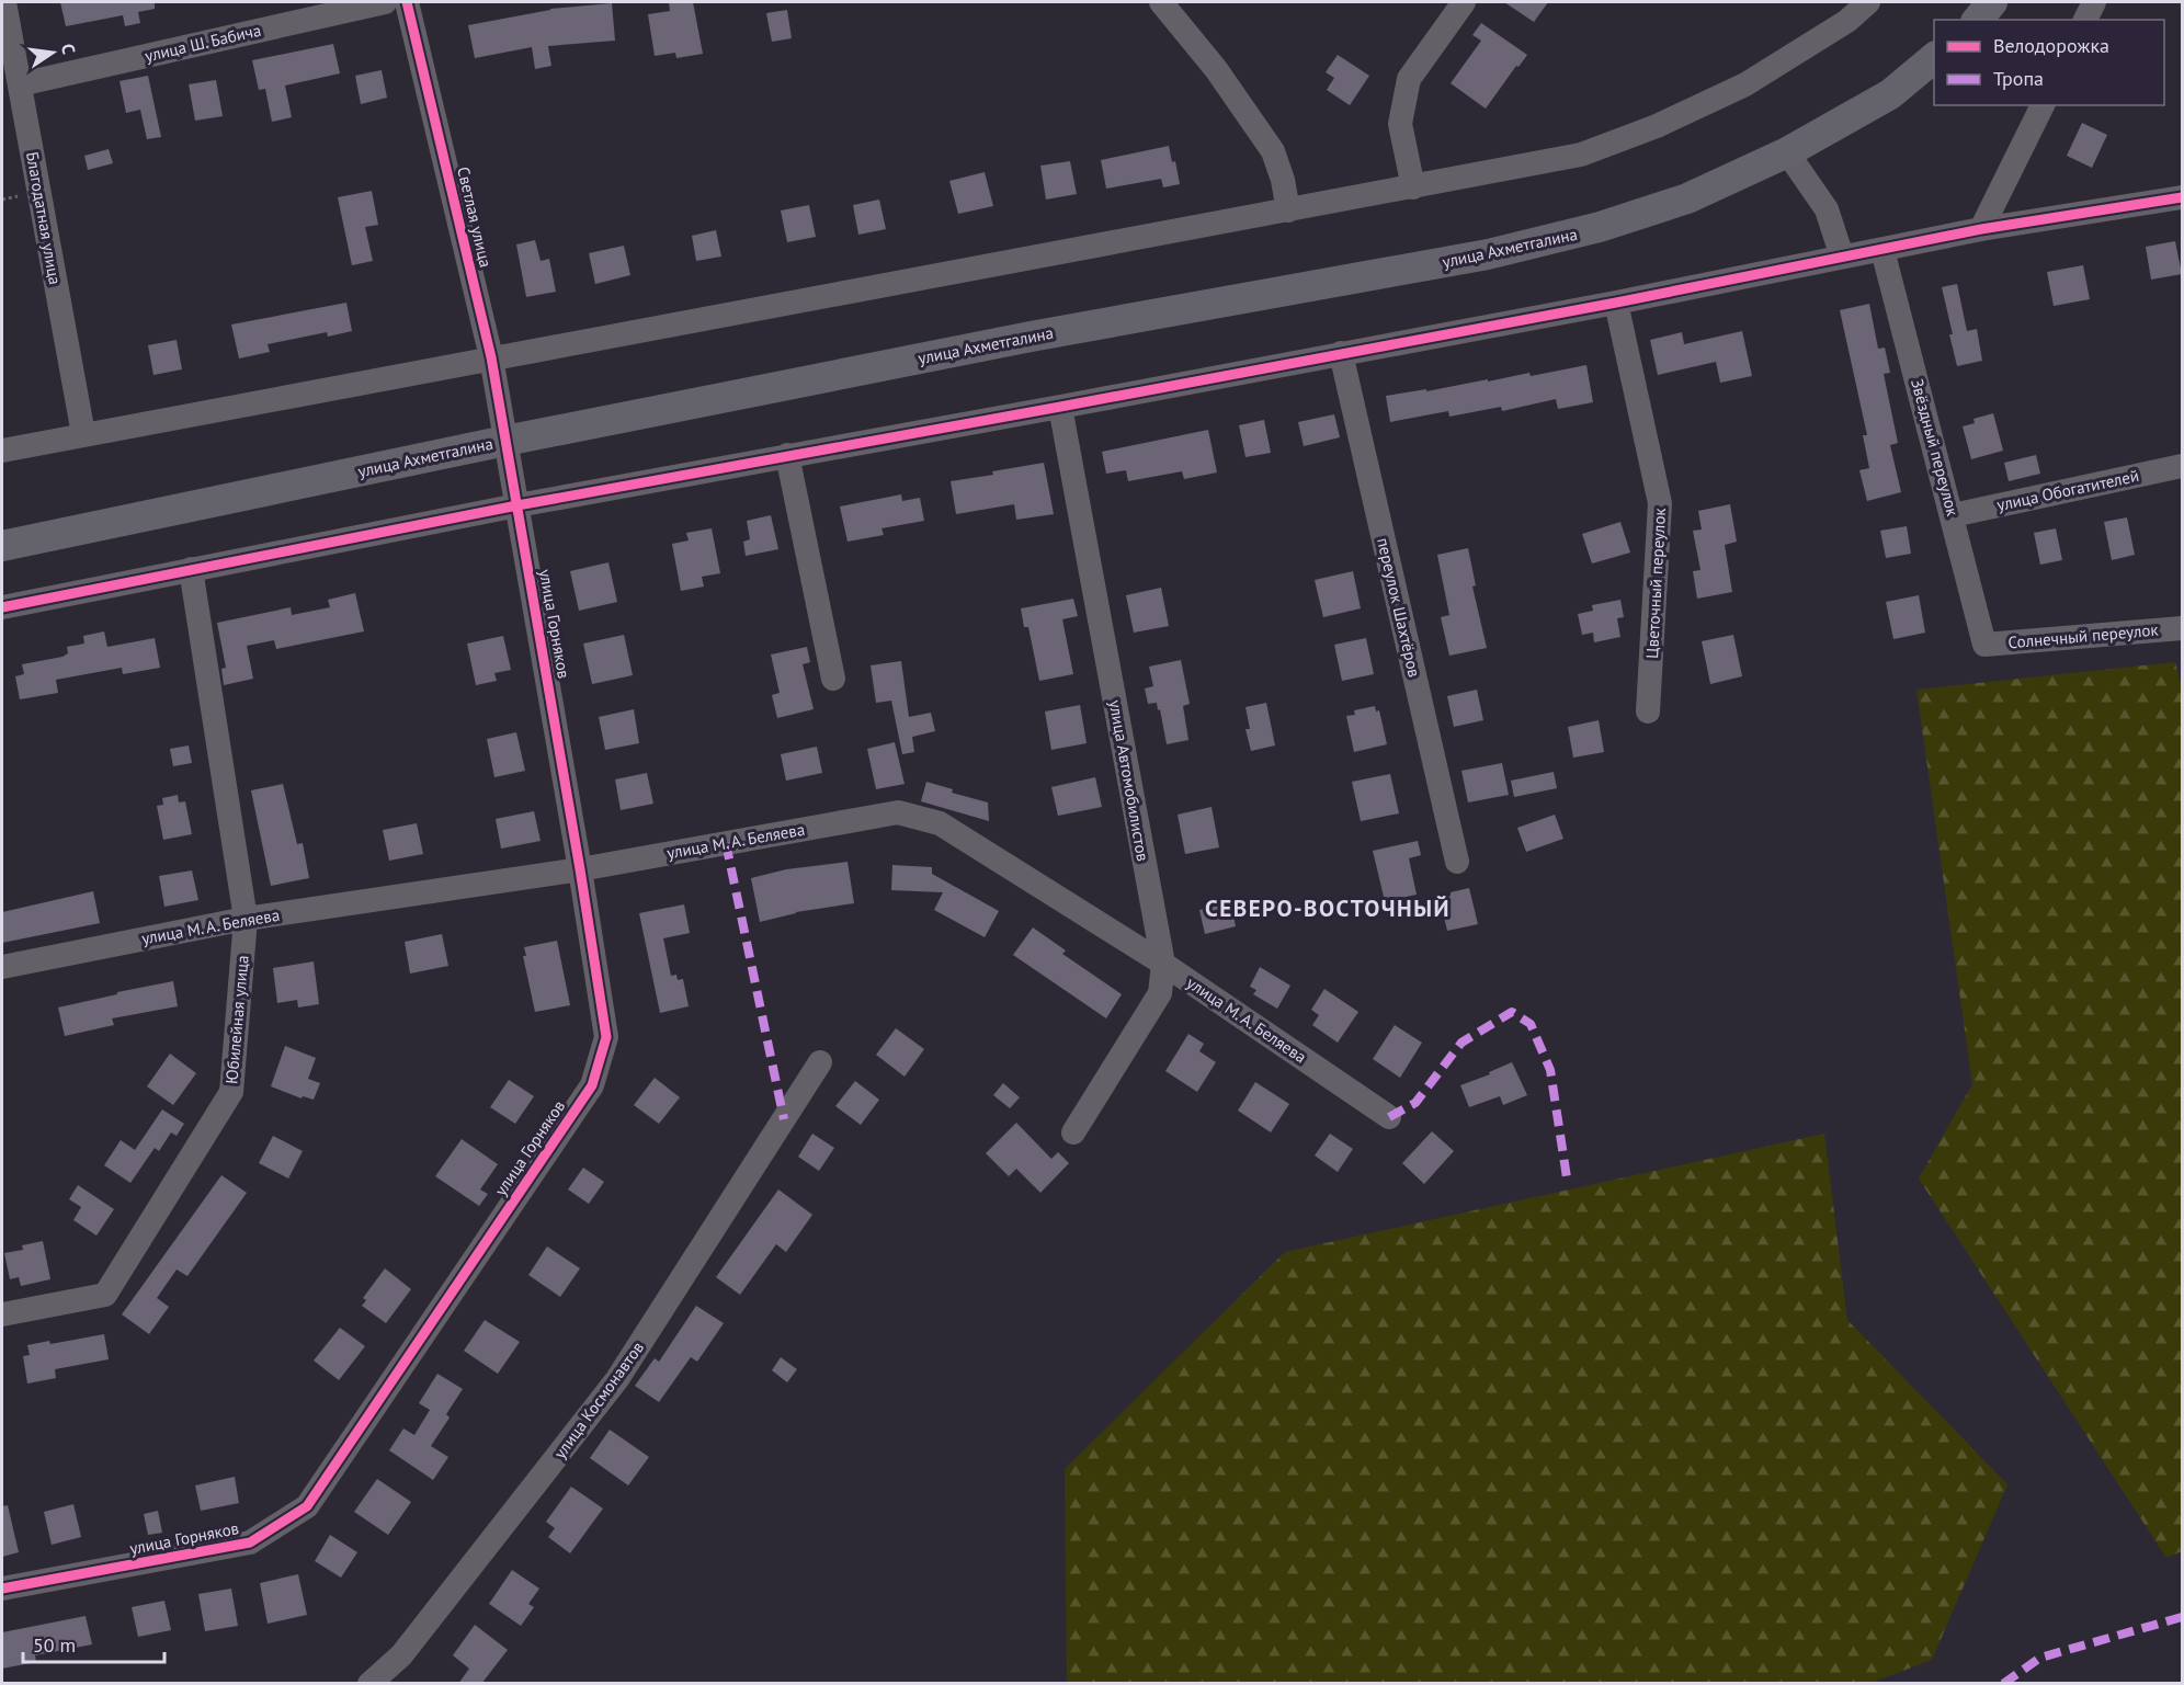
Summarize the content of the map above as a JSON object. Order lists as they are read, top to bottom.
{
  "streets": {
    "main road": ["улица Ахметгалина"],
    "street": [
      "улица Ш. Бабича",
      "Светлая улица",
      "Благодатная улица",
      "Звёздный переулок",
      "улица Обогатителей",
      "Цветочный переулок",
      "переулок Шахтёров",
      "улица Горняков",
      "Солнечный переулок",
      "улица Автомобилистов",
      "улица М. А. Беляева",
      "Юбилейная улица",
      "улица Космонавтов"
    ]
  },
  "crossings": [
    ["улица Ш. Бабича", "Благодатная улица"],
    ["Светлая улица", "улица Ахметгалина"],
    ["Светлая улица", "улица Горняков"],
    ["улица Ахметгалина", "улица Горняков"],
    ["Звёздный переулок", "улица Обогатителей"],
    ["Звёздный переулок", "Солнечный переулок"],
    ["улица Горняков", "улица М. А. Беляева"],
    ["улица Автомобилистов", "улица М. А. Беляева"],
    ["улица М. А. Беляева", "Юбилейная улица"]
  ],
  "districts": ["СЕВЕРО-ВОСТОЧНЫЙ"],
  "legend": ["Велодорожка", "Тропа"],
  "scale_bar": "50 m",
  "north": "right"
}
